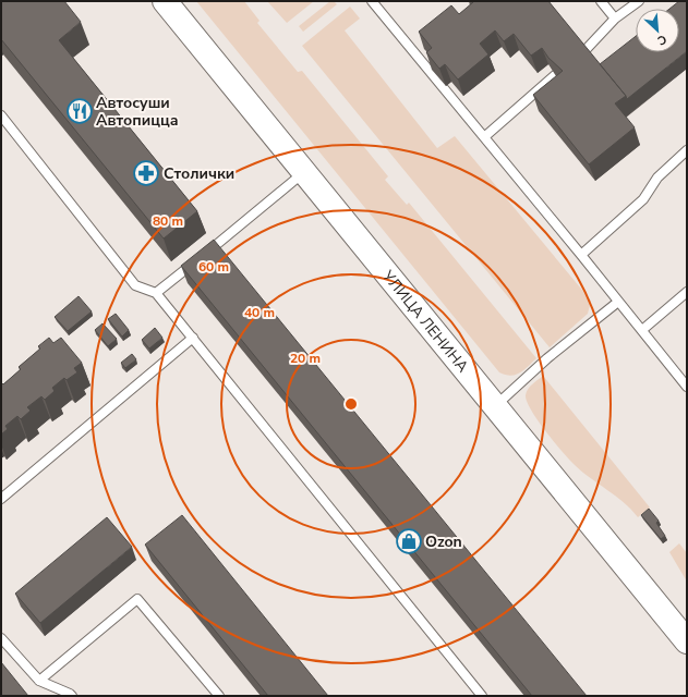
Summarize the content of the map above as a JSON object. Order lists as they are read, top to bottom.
{
  "streets": {
    "main road": ["УЛИЦА ЛЕНИНА"]
  },
  "places": {
    "restaurant": ["Автосуши Автопицца"],
    "pharmacy": ["Столички"],
    "shop": ["Ozon"]
  },
  "north": "bottom right",
  "rings": [
    "80 m",
    "60 m",
    "40 m",
    "20 m"
  ]
}
